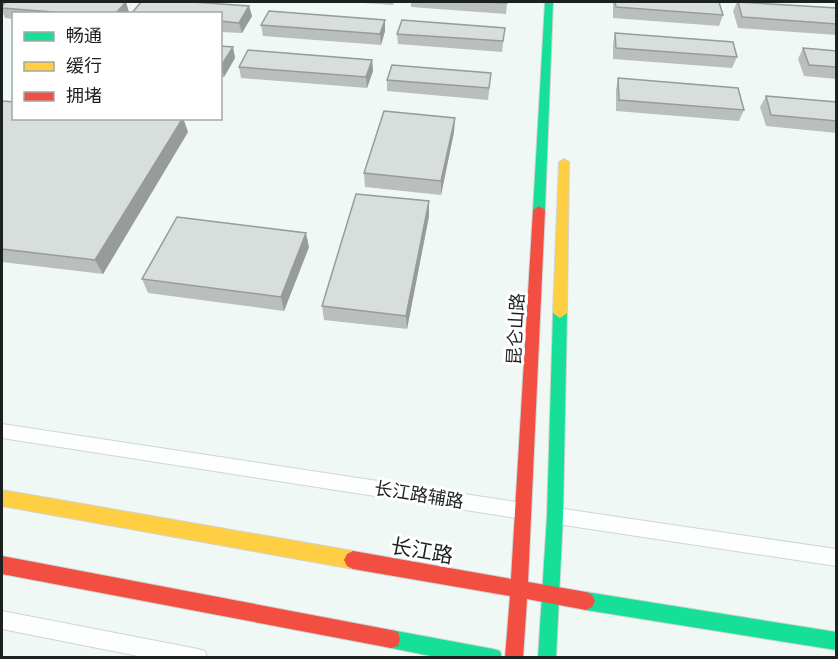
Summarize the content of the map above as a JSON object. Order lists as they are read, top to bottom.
{
  "streets": {
    "street": ["昆仑山路", "长江路"],
    "lane": ["长江路辅路"]
  },
  "crossings": [
    ["昆仑山路", "长江路辅路"],
    ["昆仑山路", "长江路"]
  ],
  "legend": ["畅通", "缓行", "拥堵"]
}
